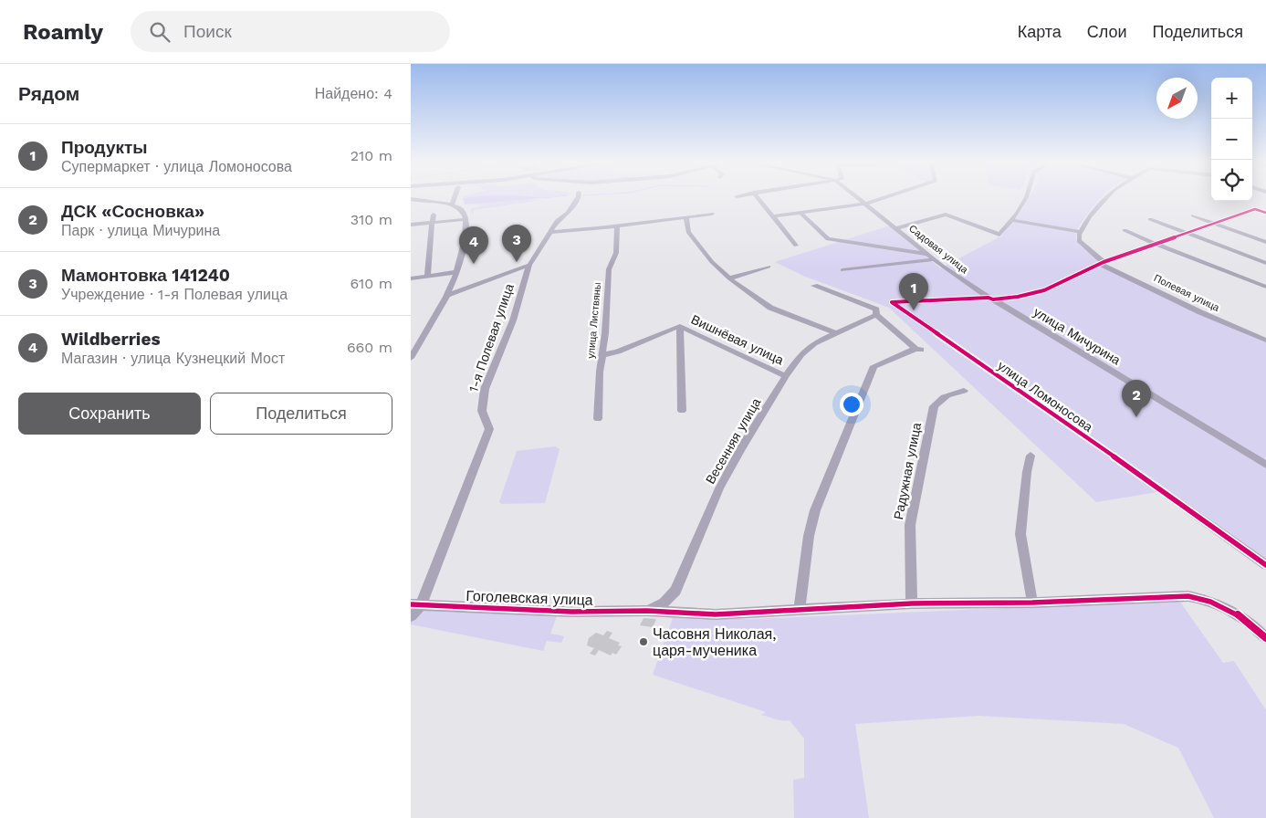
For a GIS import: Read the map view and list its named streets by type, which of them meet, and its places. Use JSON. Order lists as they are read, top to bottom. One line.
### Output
{"streets":{"street":["Садовая улица","Полевая улица","улица Листвяны","улица Мичурина","1-я Полевая улица","Вишнёвая улица","улица Ломоносова","Весенняя улица","Радужная улица","Гоголевская улица"]},"crossings":[["Садовая улица","улица Мичурина"],["Садовая улица","улица Ломоносова"],["улица Листвяны","Вишнёвая улица"],["улица Мичурина","улица Ломоносова"],["1-я Полевая улица","Гоголевская улица"],["Вишнёвая улица","Весенняя улица"],["Весенняя улица","Гоголевская улица"],["Радужная улица","Гоголевская улица"]],"places":["Часовня Николая, царя-мученика"],"north":"bottom left","page":{"header":"Roamly","search":"Поиск","nav":["Карта","Слои","Поделиться"],"heading":["Рядом","Найдено: 4"],"map_buttons":["+","−"],"list":[{"mark":"1","name":"Продукты","note":"Супермаркет · улица Ломоносова","value":"210 m"},{"mark":"2","name":"ДСК «Сосновка»","note":"Парк · улица Мичурина","value":"310 m"},{"mark":"3","name":"Мамонтовка 141240","note":"Учреждение · 1-я Полевая улица","value":"610 m"},{"mark":"4","name":"Wildberries","note":"Магазин · улица Кузнецкий Мост","value":"660 m"}],"pins":["3","4","1","2"],"buttons":["Сохранить","Поделиться"]}}
